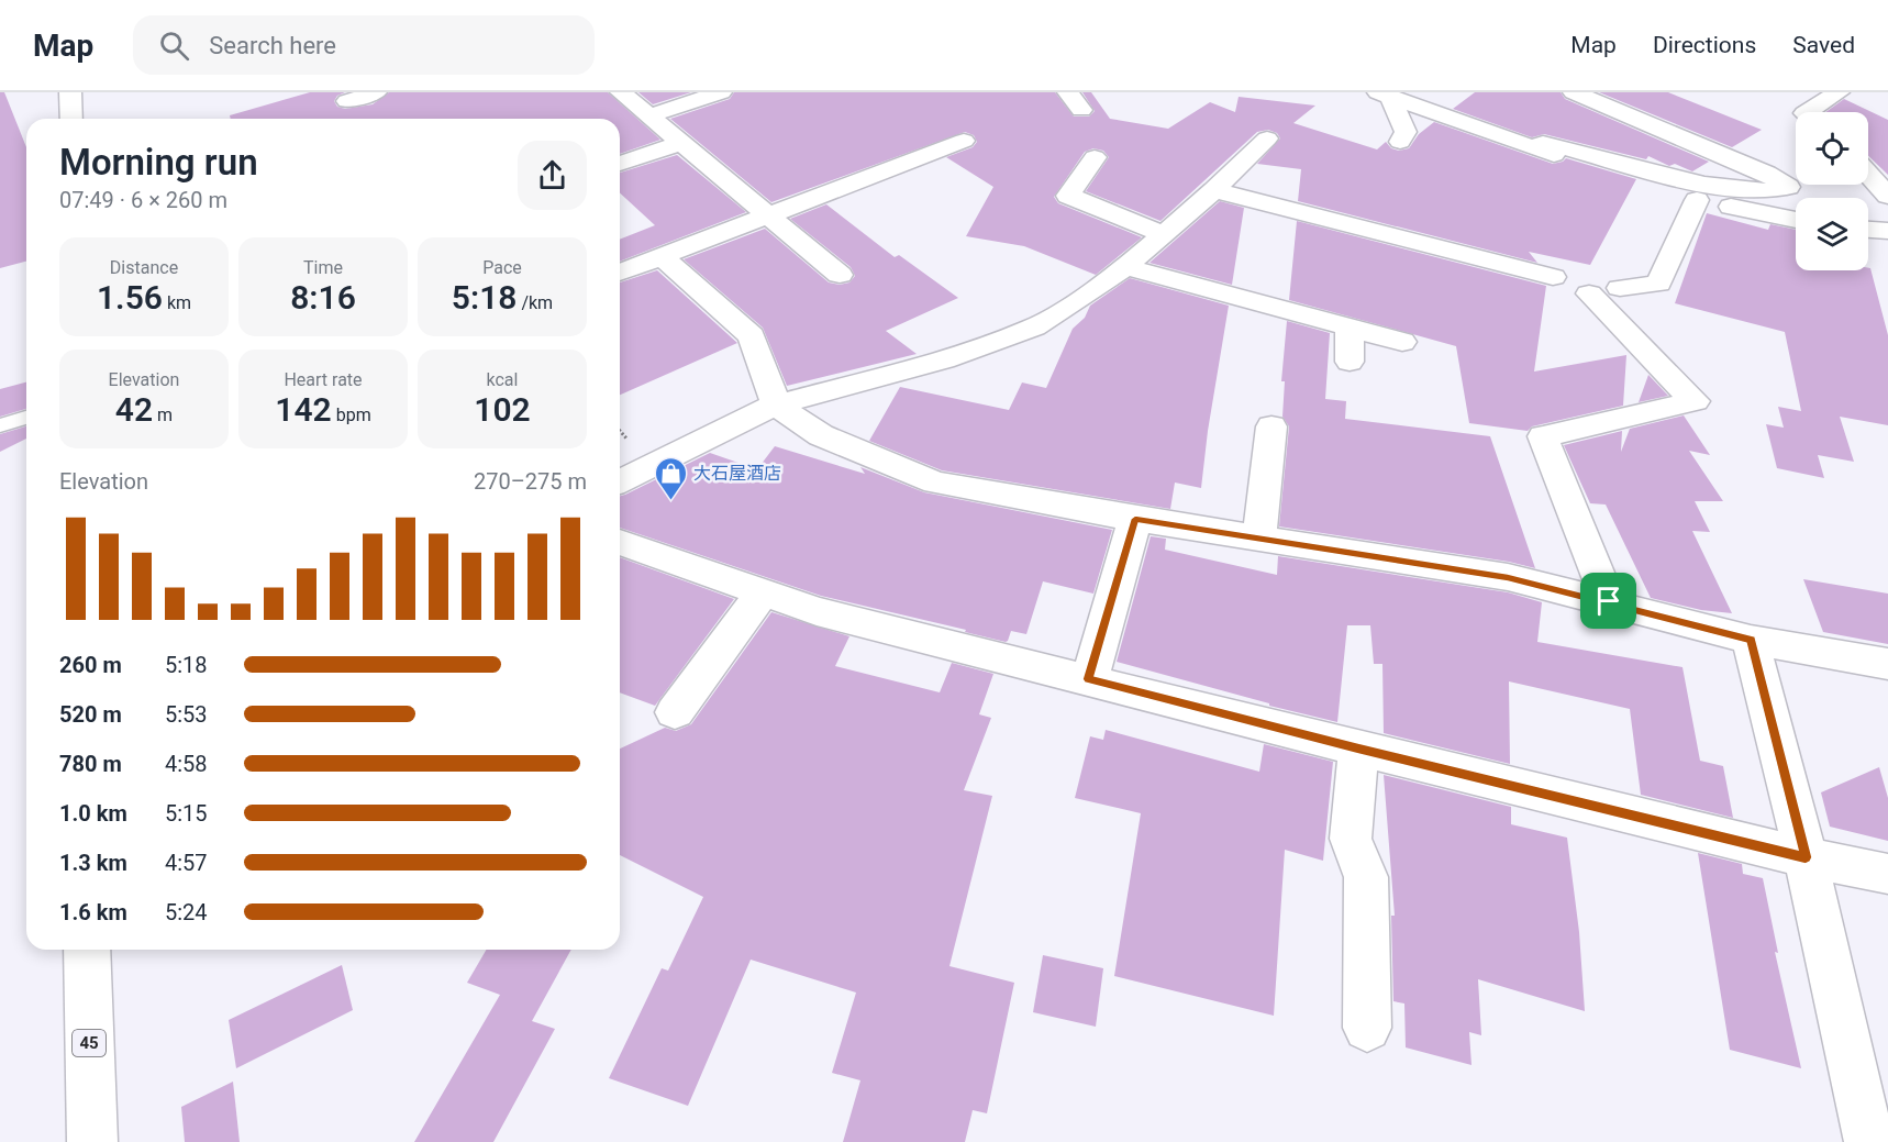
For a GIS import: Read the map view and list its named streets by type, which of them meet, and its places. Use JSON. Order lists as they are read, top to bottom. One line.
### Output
{"streets":{"main road":["45"]},"places":{"shop":["大石屋酒店"]},"page":{"header":"Map","search":"Search here","nav":["Map","Directions","Saved"],"heading":["Morning run","07:49 · 6 × 260 m"],"stats":[["Distance","1.56 km"],["Time","8:16"],["Pace","5:18 /km"],["Elevation","42 m"],["Heart rate","142 bpm"],["kcal","102"]],"chart":["Elevation","270–275 m"],"list":[{"name":"260 m","note":"5:18"},{"name":"520 m","note":"5:53"},{"name":"780 m","note":"4:58"},{"name":"1.0 km","note":"5:15"},{"name":"1.3 km","note":"4:57"},{"name":"1.6 km","note":"5:24"}]}}
